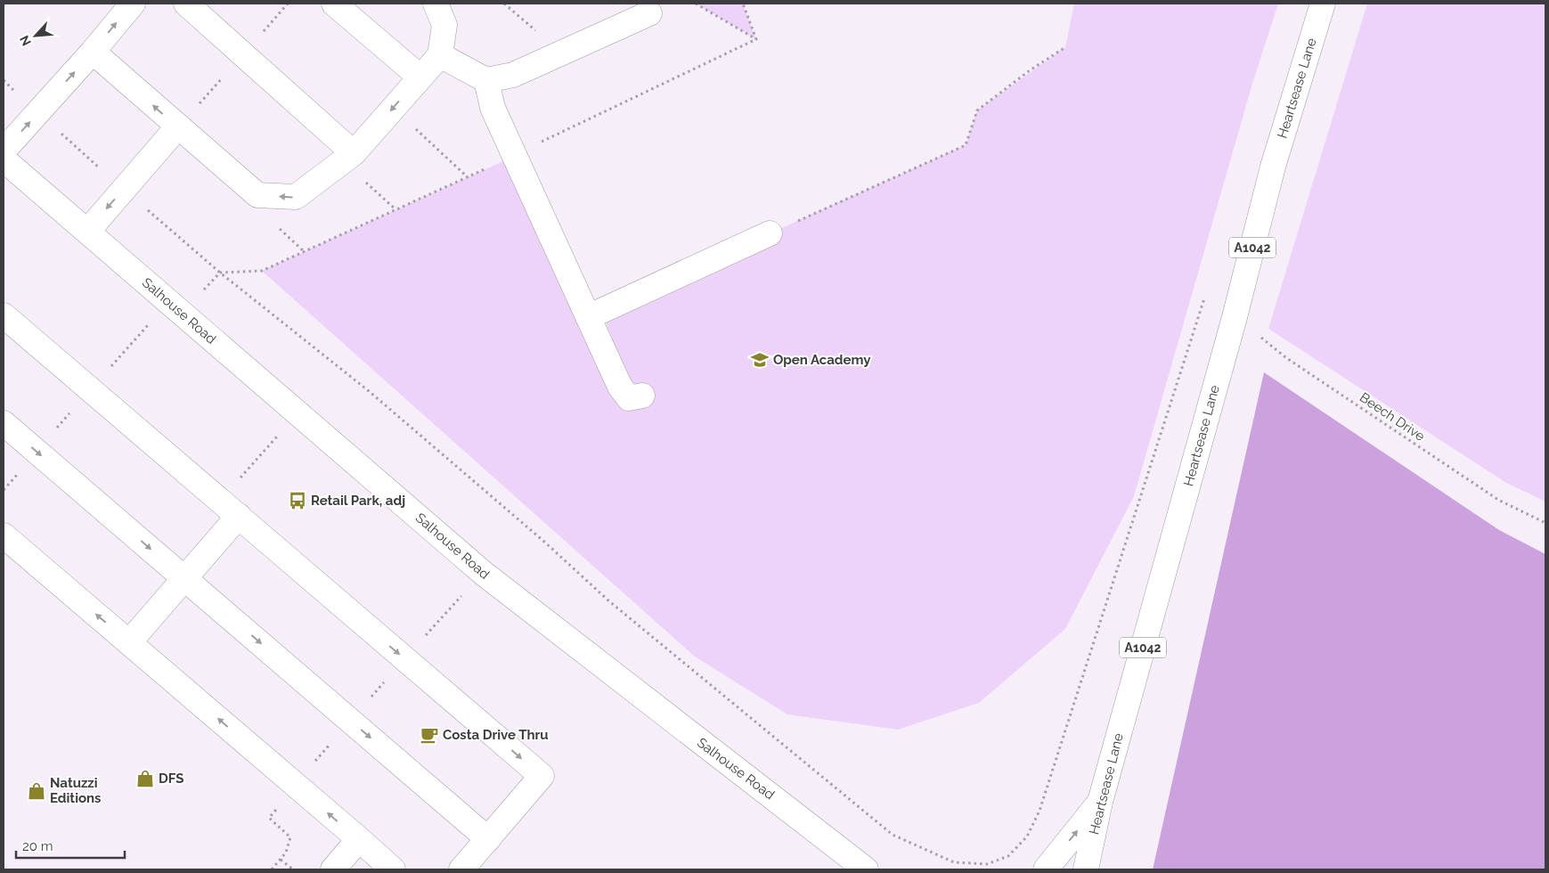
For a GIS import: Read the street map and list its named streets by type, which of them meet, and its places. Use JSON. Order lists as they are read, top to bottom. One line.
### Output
{"streets":{"main road":["Heartsease Lane","A1042","Salhouse Road"],"path":["Beech Drive"]},"crossings":[["Heartsease Lane","Beech Drive"]],"places":{"school or university":["Open Academy"],"bus stop":["Retail Park, adj"],"cafe":["Costa Drive Thru"],"shop":["DFS","Natuzzi Editions"]},"scale_bar":"20 m","north":"bottom left"}
